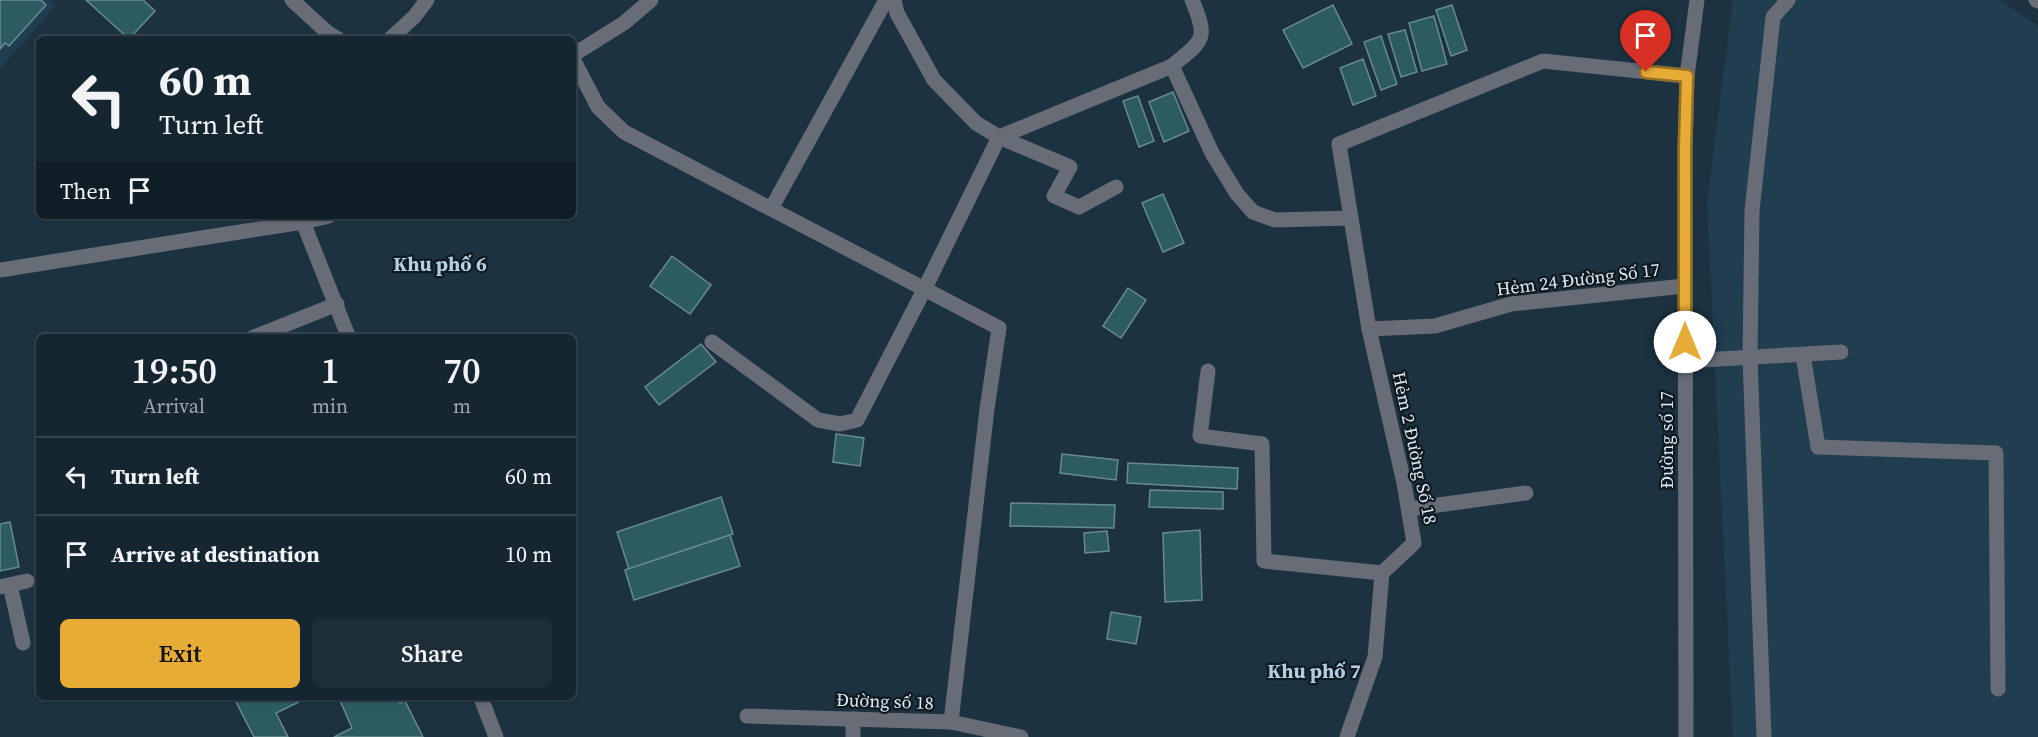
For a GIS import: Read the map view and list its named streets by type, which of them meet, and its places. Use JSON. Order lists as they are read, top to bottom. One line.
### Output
{"streets":{"street":["Hẻm 24 Đường Số 17","Đường số 17","Hẻm 2 Đường Số 18","Đường số 18"]},"crossings":[["Hẻm 24 Đường Số 17","Đường số 17"],["Hẻm 24 Đường Số 17","Hẻm 2 Đường Số 18"],["Đường số 17","Hẻm 2 Đường Số 18"]],"districts":["Khu phố 6","Khu phố 7"],"page":{"turn":["60 m","Turn left"],"then":"Then","eta":["19:50","Arrival","1","min","70","m"],"list":[{"name":"Turn left","value":"60 m"},{"name":"Arrive at destination","value":"10 m"}],"buttons":["Exit","Share"]}}
